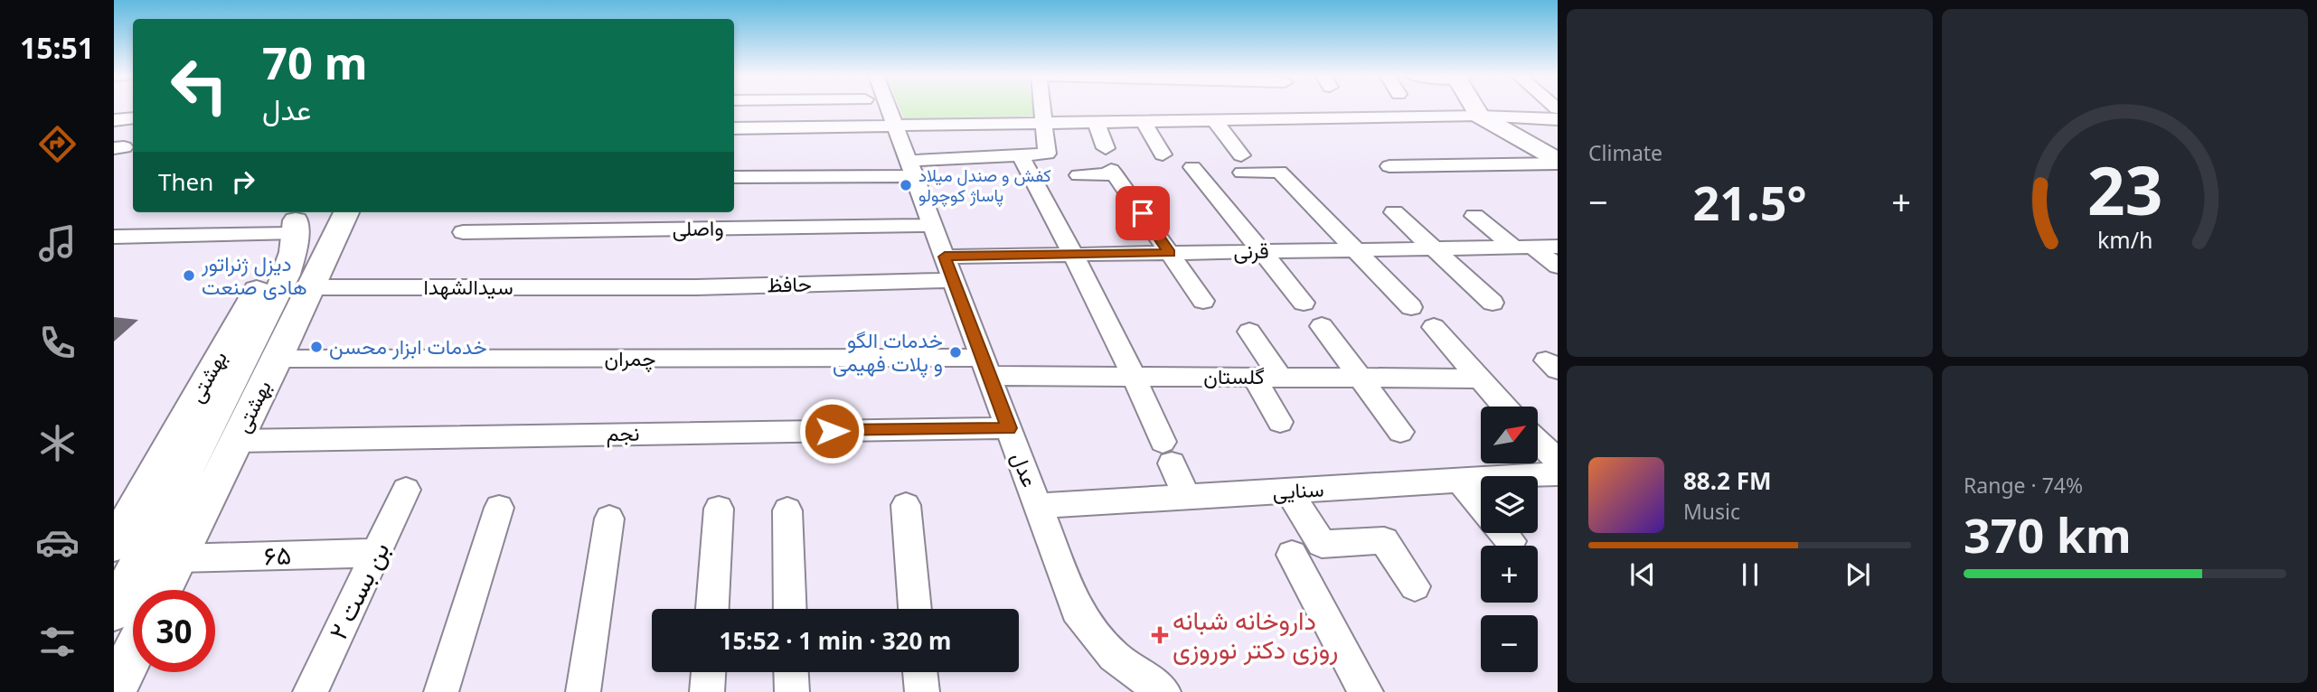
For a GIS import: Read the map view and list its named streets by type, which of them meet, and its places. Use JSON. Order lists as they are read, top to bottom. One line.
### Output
{"streets":{"main road":["بهشتی","بهشتى"],"street":["واصلی","قرنی","حافظ","سیدالشهدا","چمران","گلستان","نجم","عدل","سنایی","۶۵","بن بست ۲"]},"crossings":[["واصلی","عدل"],["قرنی","عدل"],["حافظ","سیدالشهدا"],["حافظ","عدل"],["سیدالشهدا","بهشتى"],["چمران","گلستان"],["چمران","بهشتى"],["چمران","عدل"],["گلستان","عدل"],["بهشتى","نجم"],["بهشتى","۶۵"],["نجم","عدل"],["عدل","سنایی"],["۶۵","بن بست ۲"]],"places":{"other":["کفش و صندل میلاد پاساژ کوچولو","دیزل ژنراتور هادی صنعت","خدمات ابزار محسن","خدمات الگو و پلات فهیمی"],"health":["داروخانه شبانه روزی دکتر نوروزی"]},"north":"top right","page":{"tabs":"15:51","tile":["Climate",["Range · 74%","370 km"]],"turn":["70 m","عدل"],"then":"Then","heat":["−","21.5°","+"],"map_buttons":["+","−"],"song":["88.2 FM","Music"],"limit":"30","trip":"15:52 · 1 min · 320 m","gauge":["23","km/h"]}}
